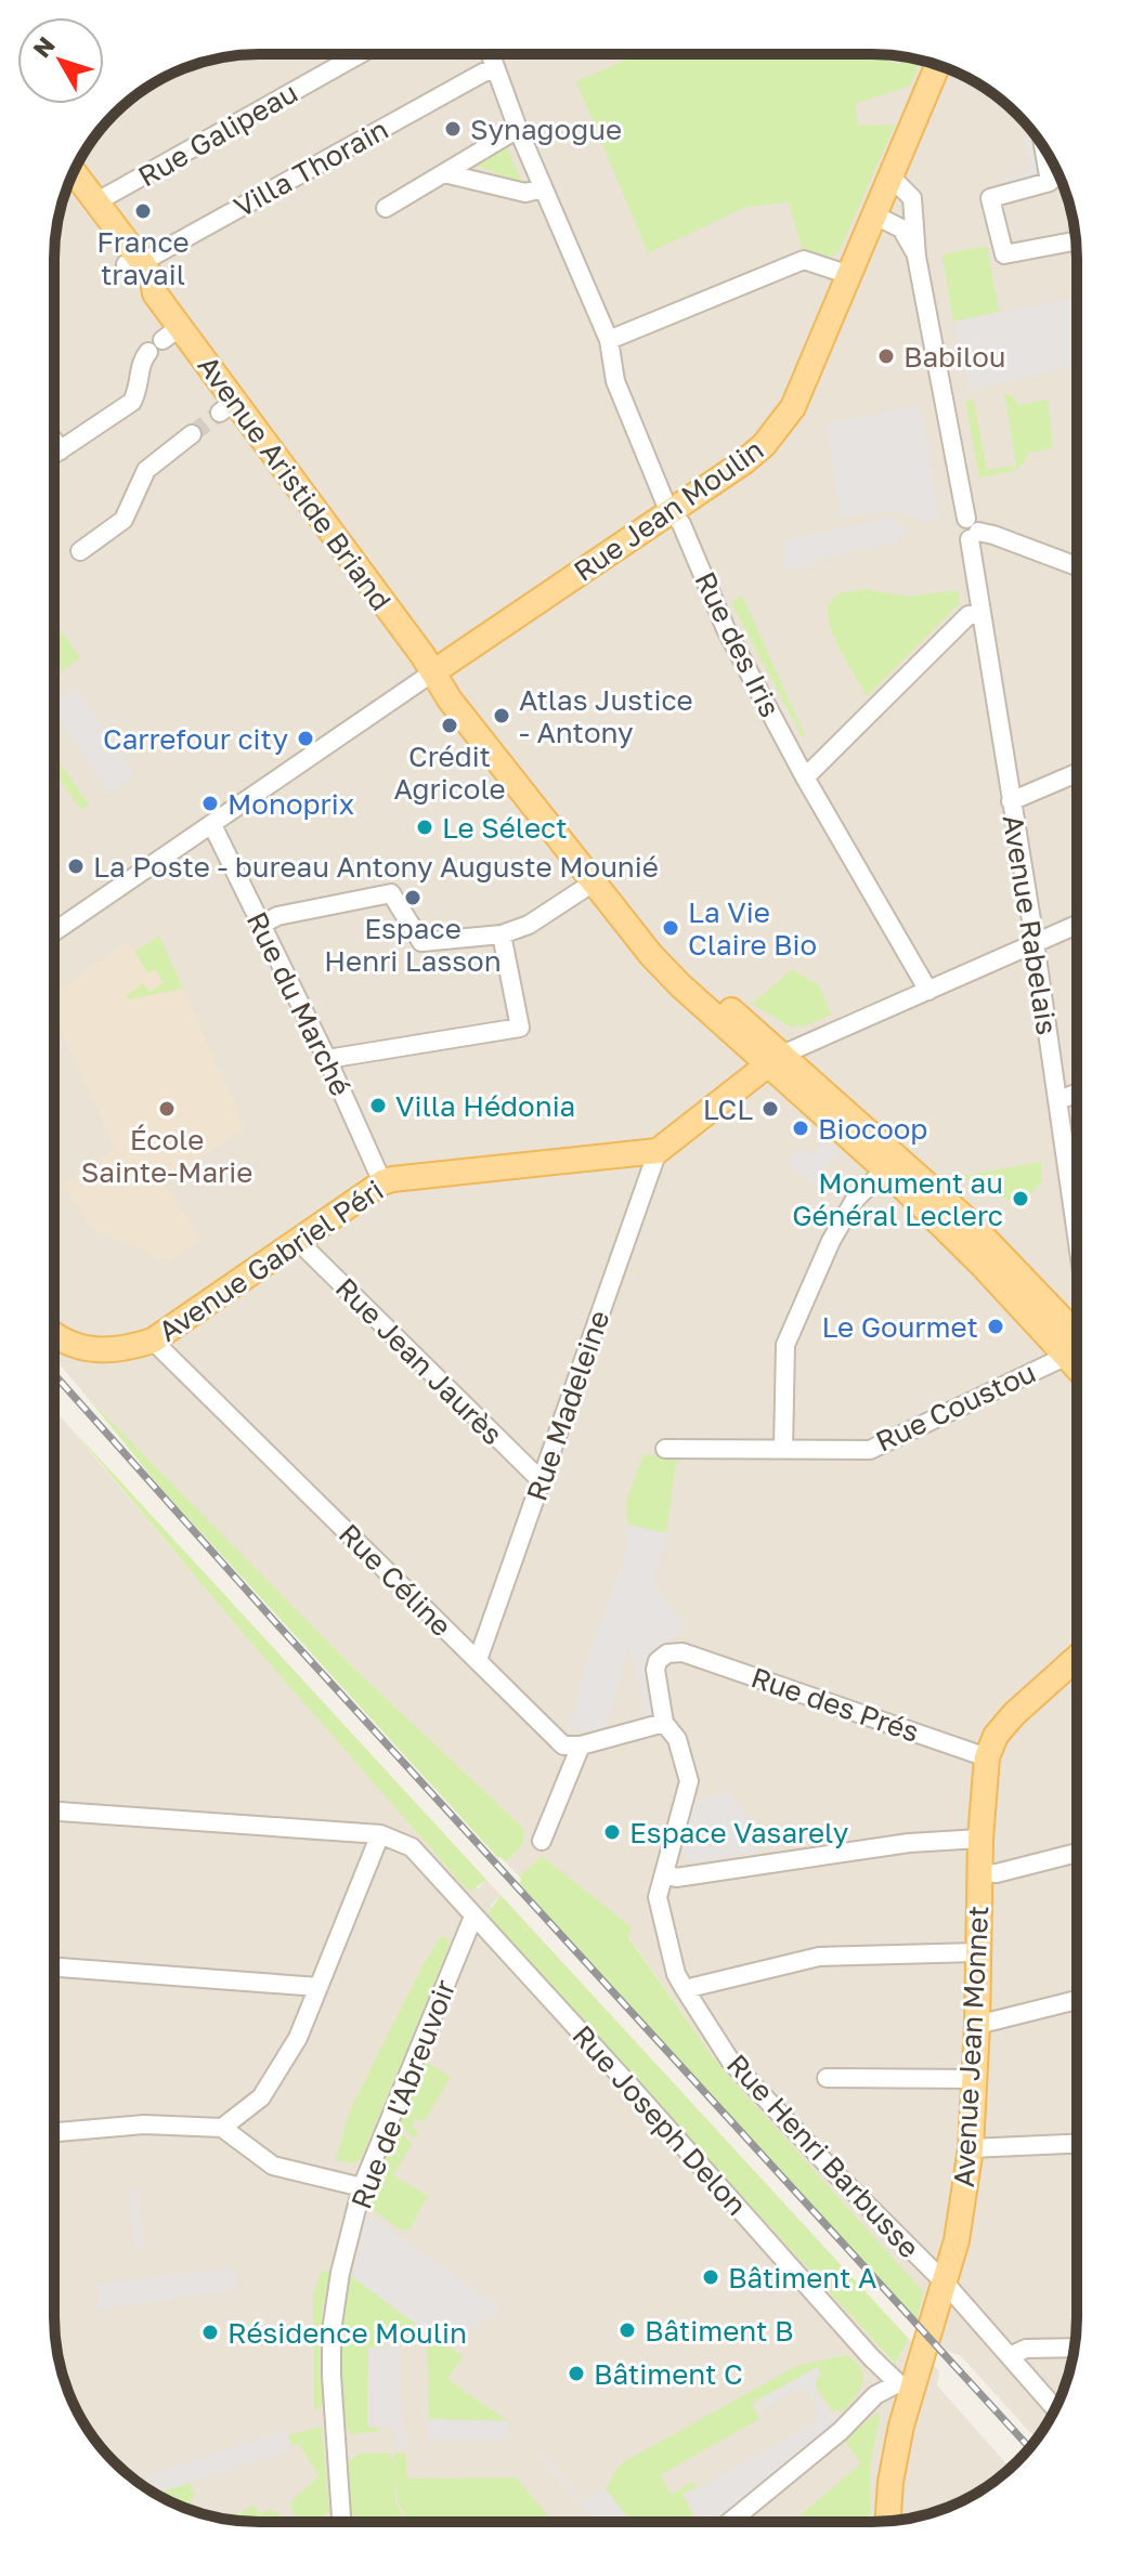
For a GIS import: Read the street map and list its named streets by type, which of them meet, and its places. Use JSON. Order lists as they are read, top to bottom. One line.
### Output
{"streets":{"main road":["Avenue Aristide Briand","Rue Jean Moulin","Avenue Gabriel Péri","Avenue Jean Monnet"],"street":["Rue Galipeau","Villa Thorain","Rue des Iris","Avenue Rabelais","Rue du Marché","Rue Jean Jaurès","Rue Madeleine","Rue Coustou","Rue Céline","Rue des Prés","Rue de l'Abreuvoir","Rue Joseph Delon","Rue Henri Barbusse"]},"crossings":[["Rue Galipeau","Avenue Aristide Briand"],["Villa Thorain","Avenue Aristide Briand"],["Villa Thorain","Rue des Iris"],["Avenue Aristide Briand","Rue Jean Moulin"],["Avenue Aristide Briand","Rue Coustou"],["Rue Jean Moulin","Rue des Iris"],["Rue Jean Moulin","Avenue Rabelais"],["Rue du Marché","Avenue Gabriel Péri"],["Avenue Gabriel Péri","Rue Jean Jaurès"],["Avenue Gabriel Péri","Rue Madeleine"],["Avenue Gabriel Péri","Rue Céline"],["Rue Jean Jaurès","Rue Madeleine"],["Rue Madeleine","Rue Céline"],["Rue des Prés","Avenue Jean Monnet"],["Rue des Prés","Rue Henri Barbusse"],["Avenue Jean Monnet","Rue Joseph Delon"],["Avenue Jean Monnet","Rue Henri Barbusse"],["Rue de l'Abreuvoir","Rue Joseph Delon"]],"places":["Synagogue","France travail","Babilou","Atlas Justice - Antony","Crédit Agricole","Carrefour city","Monoprix","Le Sélect","La Poste - bureau Antony Auguste Mounié","Espace Henri Lasson","La Vie Claire Bio","Villa Hédonia","École Sainte-Marie","LCL","Biocoop","Monument au Général Leclerc","Le Gourmet","Espace Vasarely","Bâtiment A","Bâtiment B","Résidence Moulin","Bâtiment C"],"north":"top left"}
